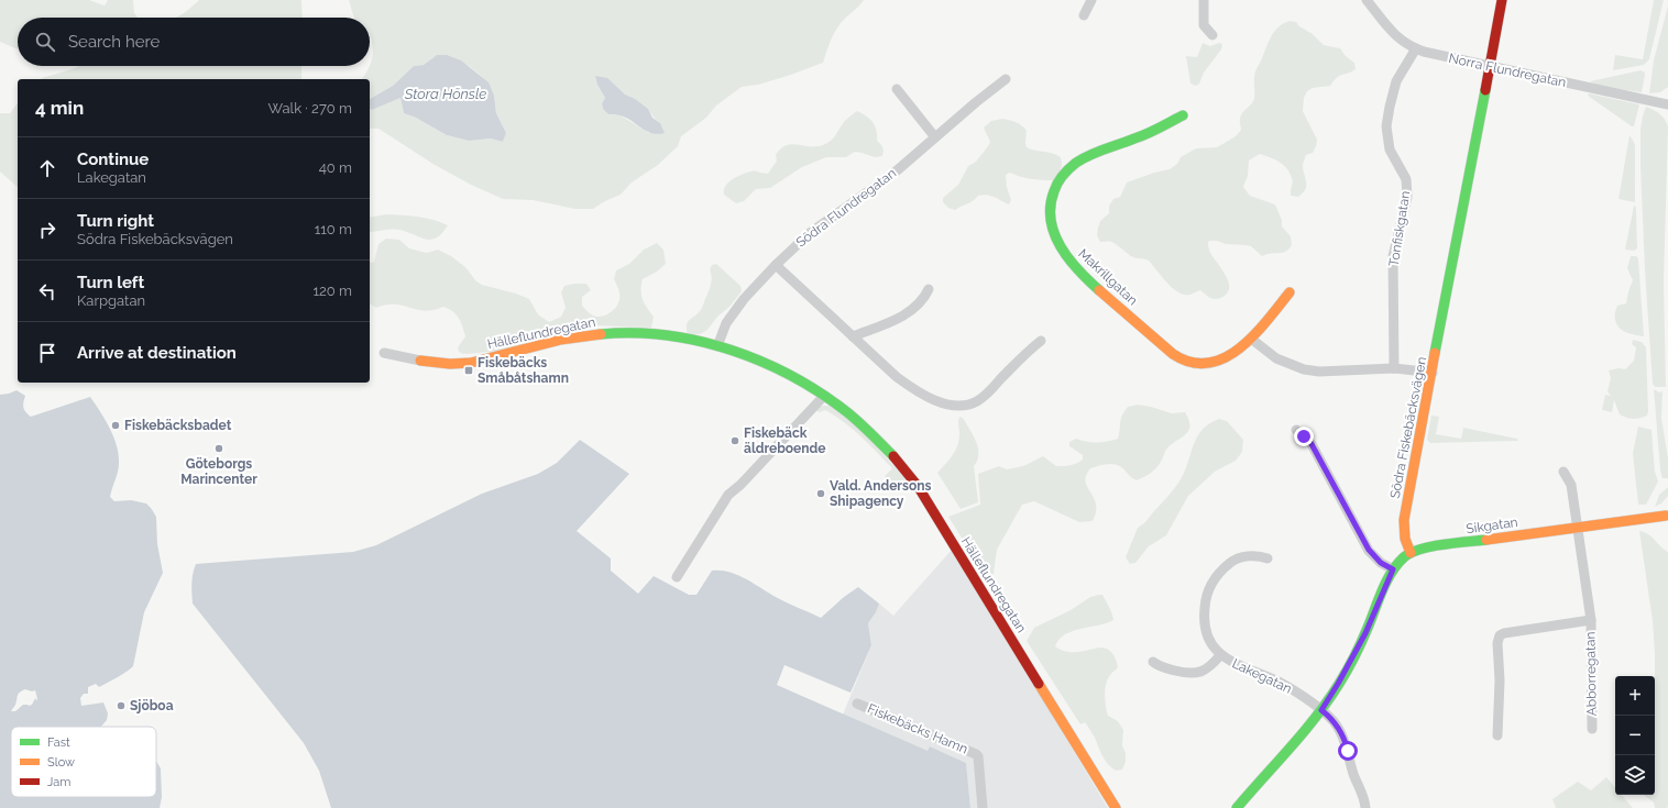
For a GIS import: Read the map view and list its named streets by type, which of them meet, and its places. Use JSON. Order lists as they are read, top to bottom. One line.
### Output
{"streets":{"street":["Norra Flundregatan","Södra Flundregatan","Tonfiskgatan","Makrillgatan","Hälleflundregatan","Södra Fiskebäcksvägen","Sikgatan","Abborregatan","Lakegatan","Fiskebäcks Hamn"]},"crossings":[["Norra Flundregatan","Tonfiskgatan"],["Norra Flundregatan","Södra Fiskebäcksvägen"],["Södra Flundregatan","Hälleflundregatan"],["Södra Fiskebäcksvägen","Sikgatan"],["Sikgatan","Abborregatan"]],"water":["Stora Hönsle"],"places":{"transit":["Fiskebäcks Småbåtshamn"],"other":["Fiskebäcksbadet","Fiskebäck äldreboende","Göteborgs Marincenter","Vald. Andersons Shipagency","Sjöboa"]},"legend":["Fast","Slow","Jam"],"page":{"search":"Search here","heading":["4 min","Walk · 270 m"],"list":[["Continue","Lakegatan","40 m"],["Turn right","Södra Fiskebäcksvägen","110 m"],["Turn left","Karpgatan","120 m"],"Arrive at destination"],"map_buttons":["+","−"]}}
